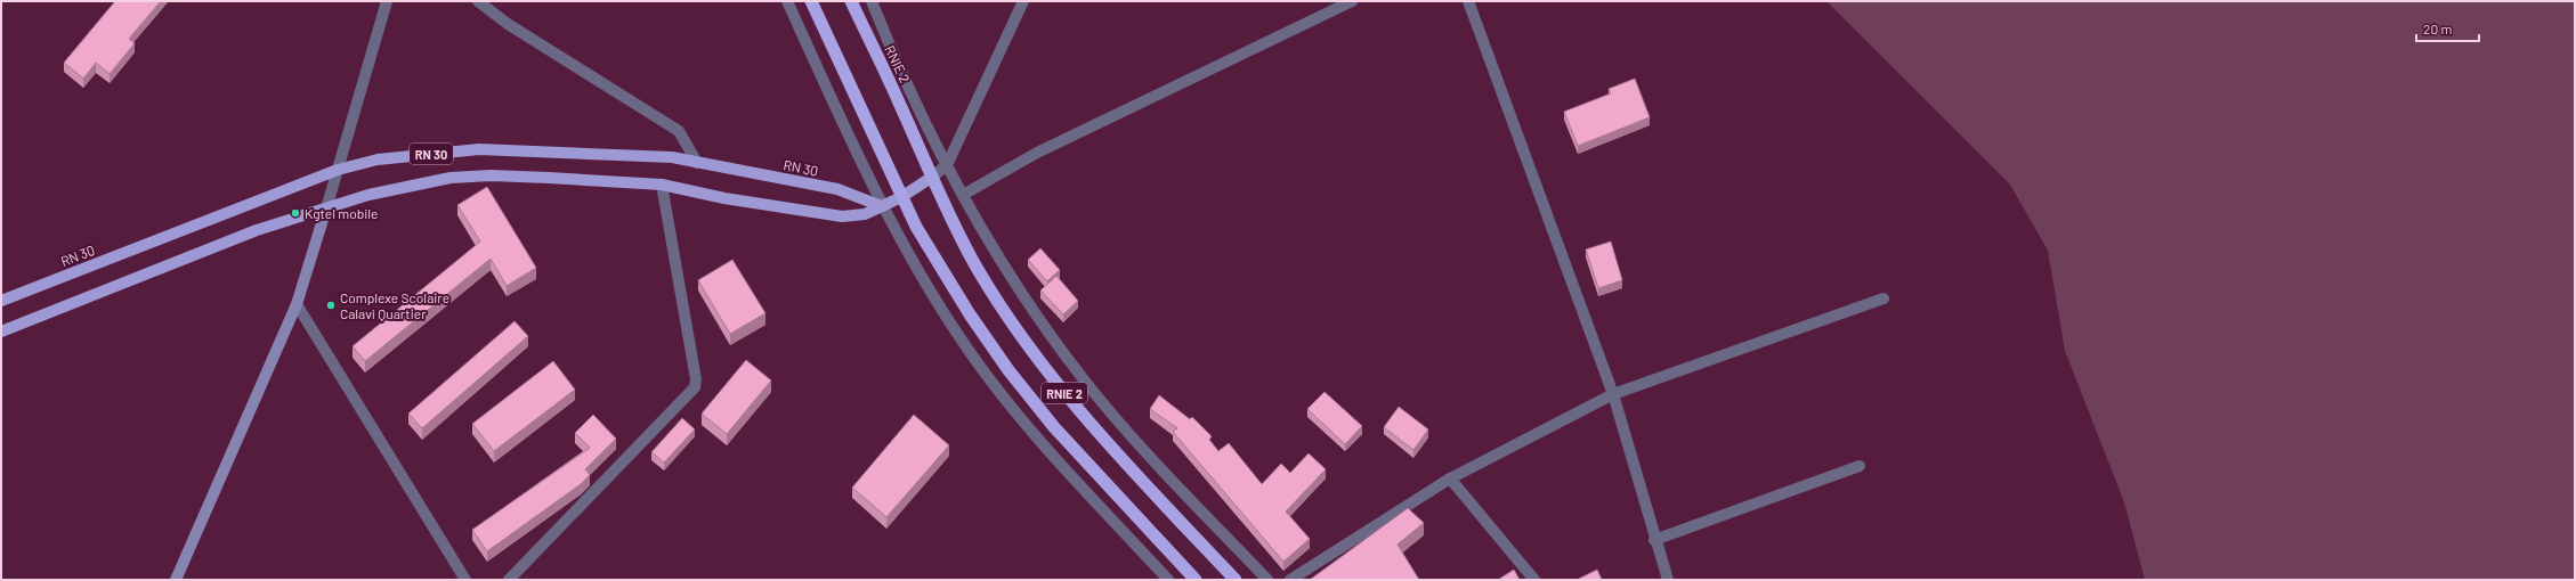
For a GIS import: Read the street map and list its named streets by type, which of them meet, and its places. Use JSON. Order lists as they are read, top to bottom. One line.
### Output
{"streets":{"highway":["RNIE 2"],"main road":["RN 30"]},"places":["Kgtel mobile","Complexe Scolaire Calavi Quartier"],"scale_bar":"20 m"}
